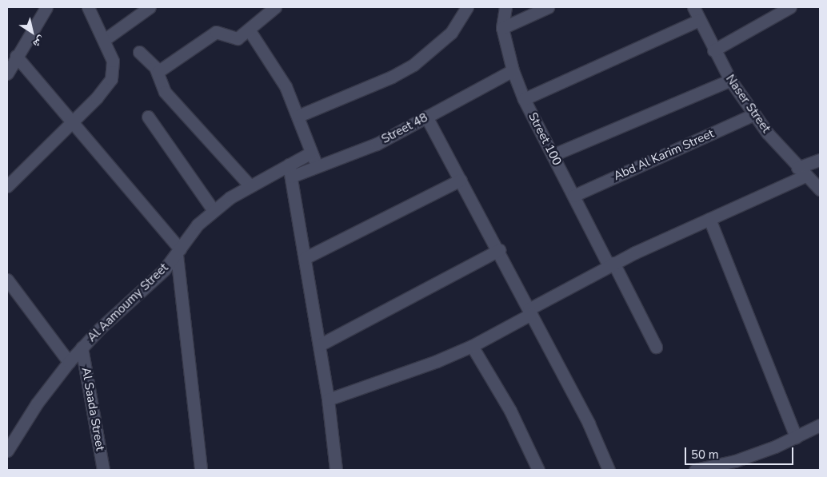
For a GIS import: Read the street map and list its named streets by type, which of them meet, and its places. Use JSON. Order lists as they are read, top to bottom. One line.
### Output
{"streets":{"street":["Naser Street","Street 48","Street 100","Abd Al Karim Street","Al Aamoumy Street","Al Saada Street"]},"crossings":[["Naser Street","Abd Al Karim Street"],["Street 48","Street 100"],["Street 100","Abd Al Karim Street"],["Al Aamoumy Street","Al Saada Street"]],"scale_bar":"50 m","north":"bottom right"}
